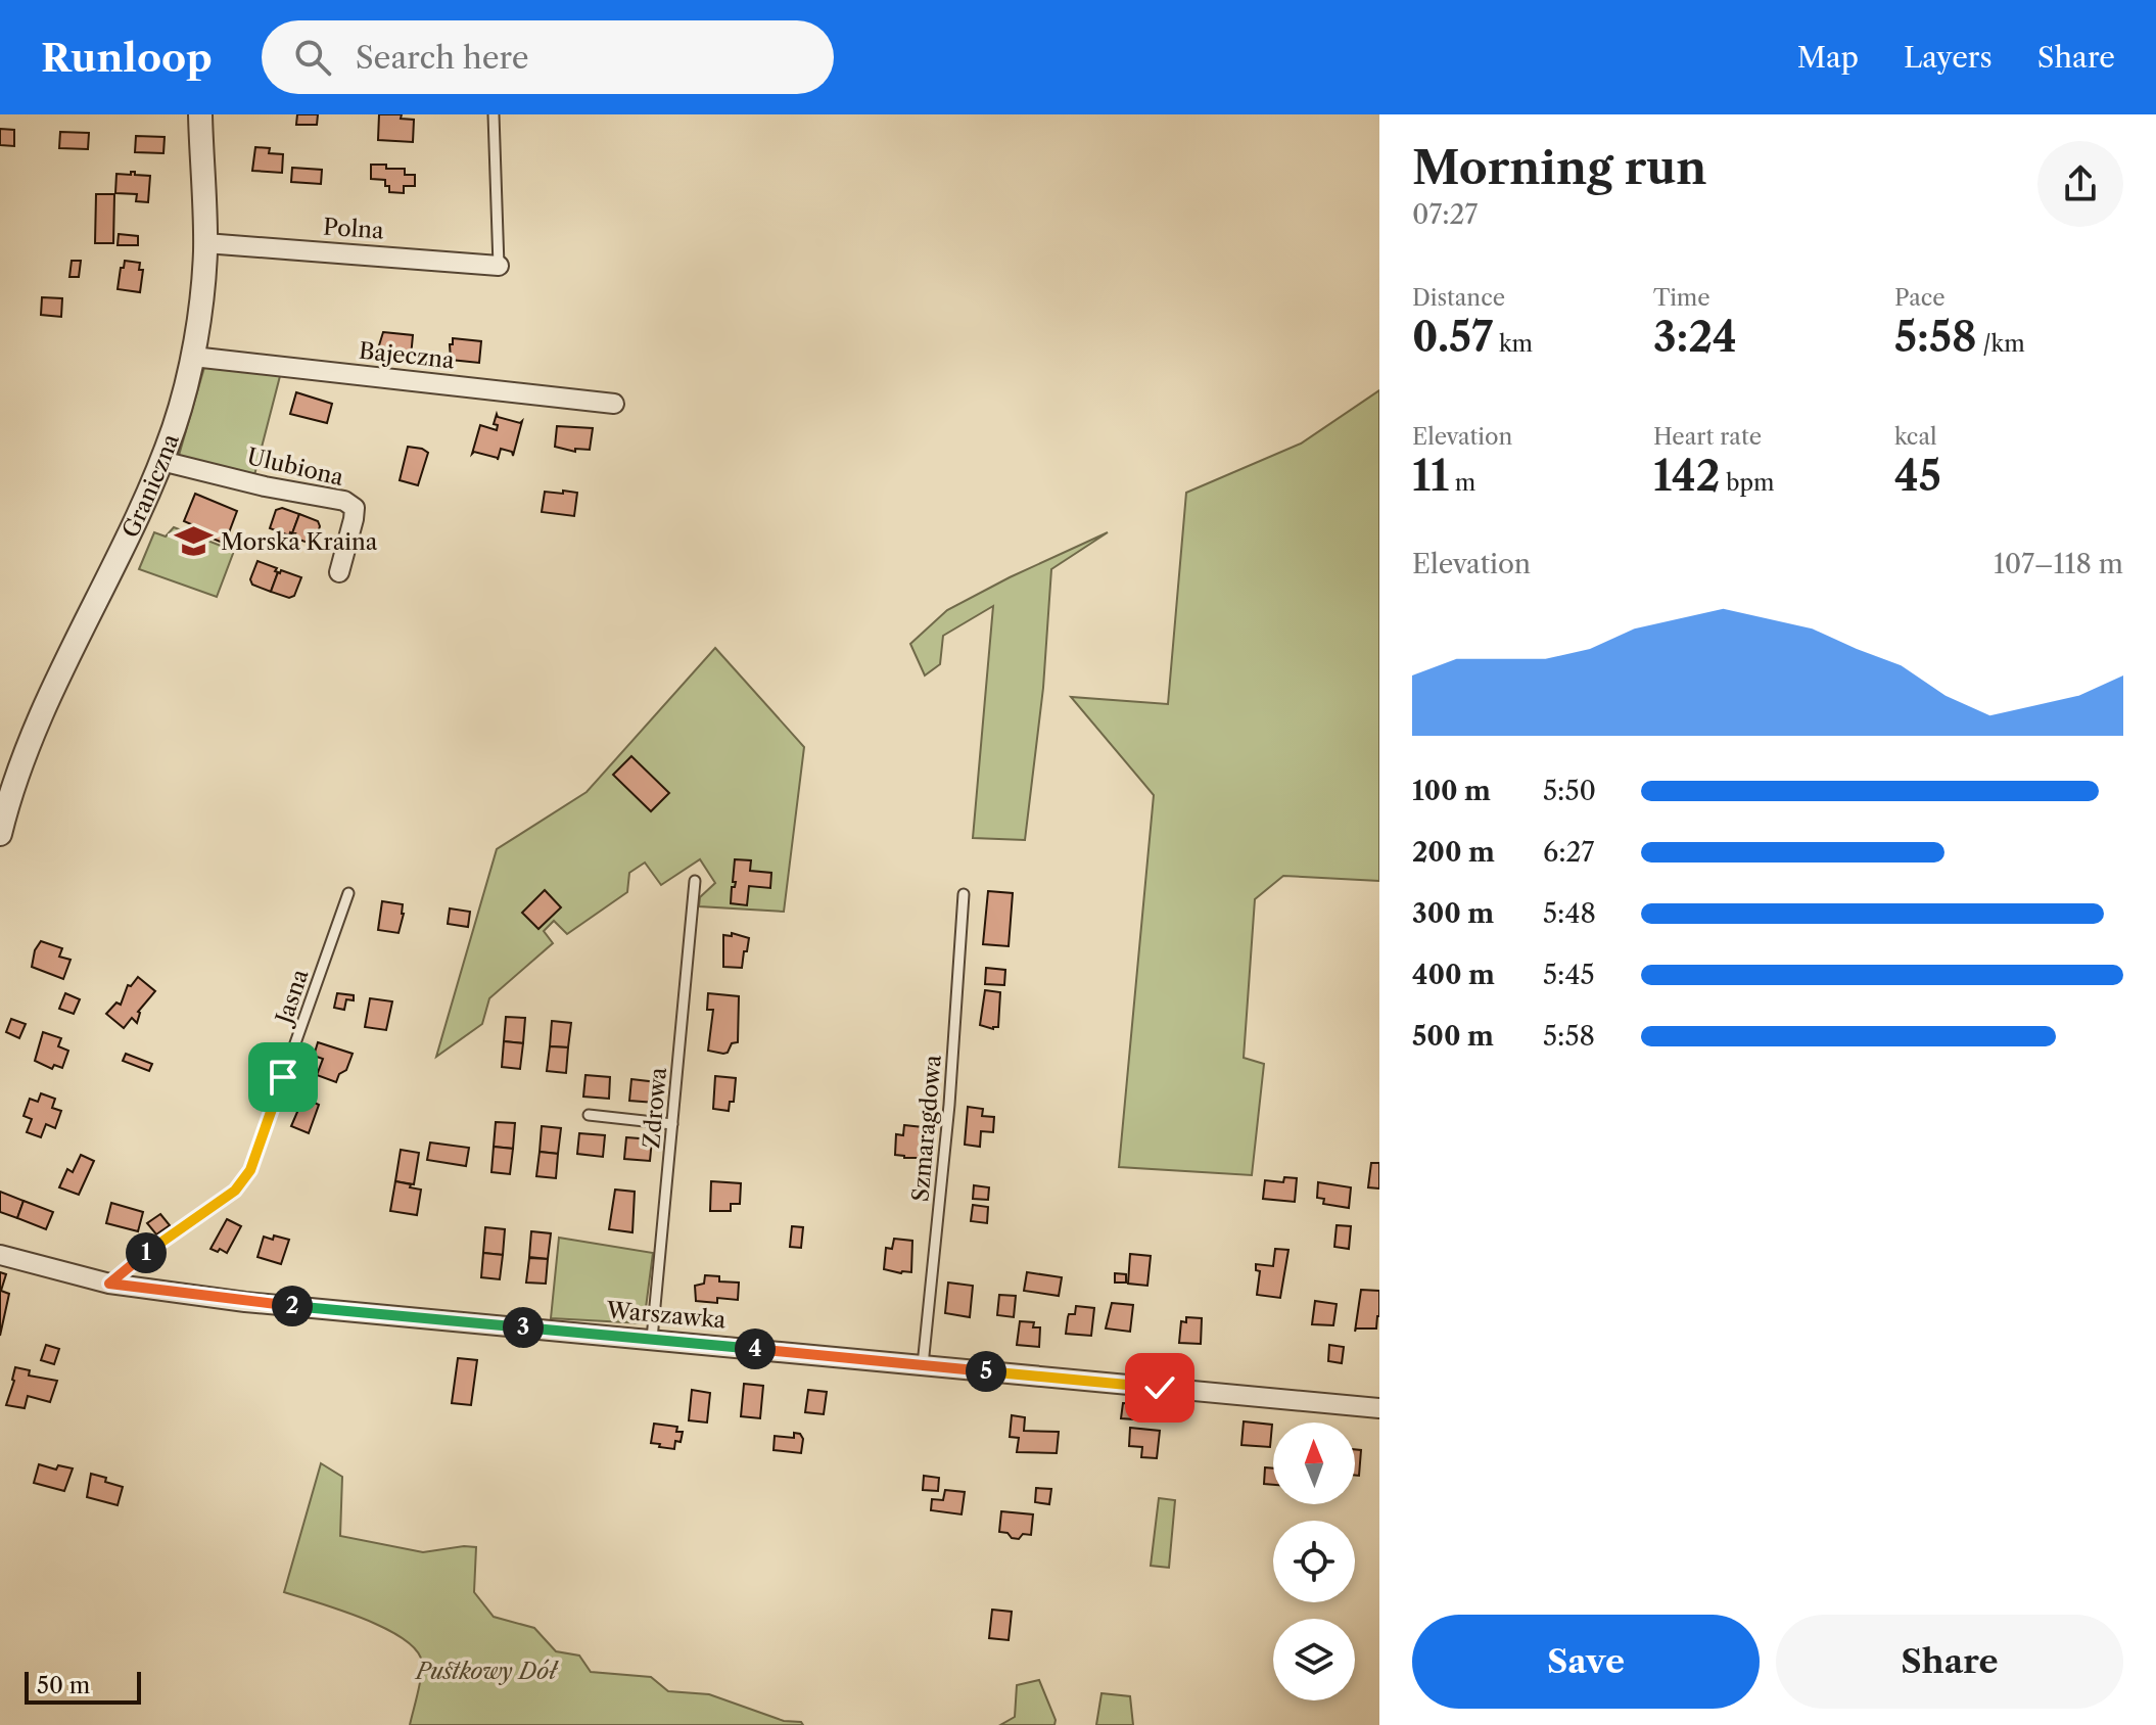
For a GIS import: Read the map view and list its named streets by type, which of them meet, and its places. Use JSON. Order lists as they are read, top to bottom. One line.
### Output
{"streets":{"street":["Polna","Bajeczna","Ulubiona","Graniczna","Warszawka"],"lane":["Jasna","Zdrowa","Szmaragdowa"]},"crossings":[["Polna","Graniczna"],["Bajeczna","Graniczna"],["Ulubiona","Graniczna"],["Jasna","Warszawka"],["Zdrowa","Warszawka"],["Szmaragdowa","Warszawka"]],"parks":["Pustkowy Dół"],"places":{"school or university":["Morska Kraina"]},"scale_bar":"50 m","north":"top","page":{"header":"Runloop","search":"Search here","nav":["Map","Layers","Share"],"heading":["Morning run","07:27"],"stats":[["Distance","0.57 km"],["Time","3:24"],["Pace","5:58 /km"],["Elevation","11 m"],["Heart rate","142 bpm"],["kcal","45"]],"chart":["Elevation","107–118 m"],"list":[{"name":"100 m","note":"5:50"},{"name":"200 m","note":"6:27"},{"name":"300 m","note":"5:48"},{"name":"400 m","note":"5:45"},{"name":"500 m","note":"5:58"}],"pins":["1","2","3","4","5"],"buttons":["Save","Share"],"scale":"50 m"}}
